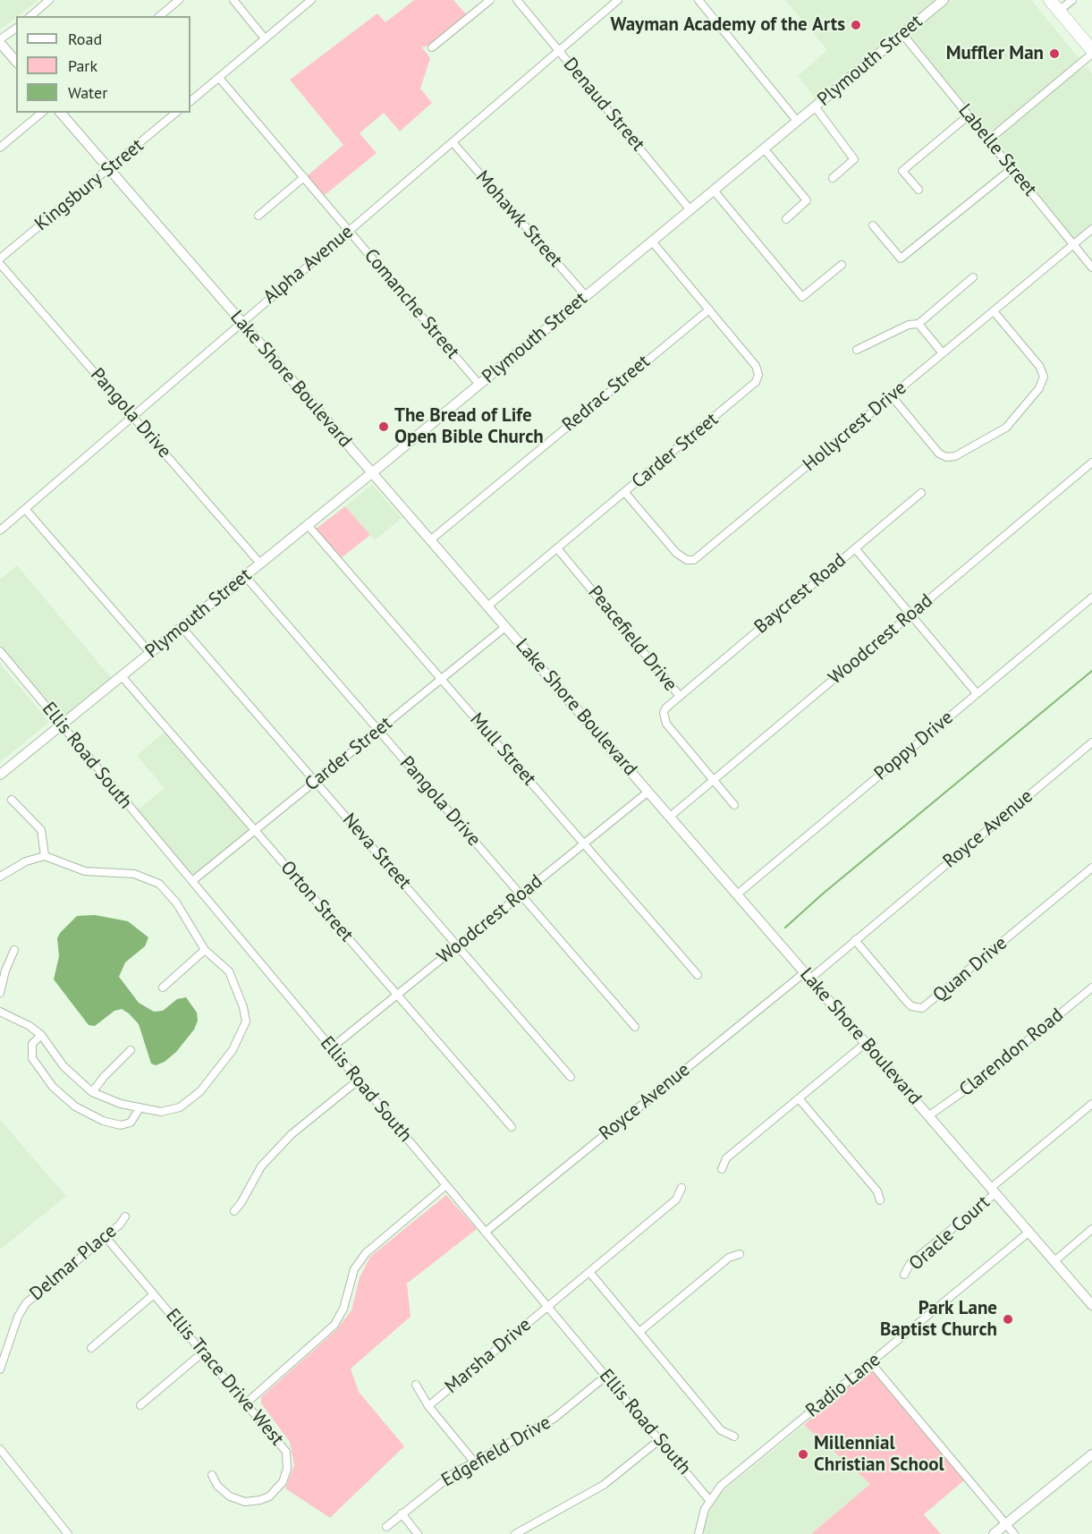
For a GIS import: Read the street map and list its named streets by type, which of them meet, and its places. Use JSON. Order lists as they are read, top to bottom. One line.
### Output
{"streets":{"street":["Plymouth Street","Denaud Street","Labelle Street","Kingsbury Street","Mohawk Street","Alpha Avenue","Comanche Street","Lake Shore Boulevard","Redrac Street","Pangola Drive","Hollycrest Drive","Carder Street","Baycrest Road","Peacefield Drive","Woodcrest Road","Poppy Drive","Mull Street","Ellis Road South","Royce Avenue","Neva Street","Orton Street","Quan Drive","Clarendon Road","Oracle Court","Delmar Place","Marsha Drive","Ellis Trace Drive West","Radio Lane","Edgefield Drive"]},"crossings":[["Plymouth Street","Denaud Street"],["Plymouth Street","Labelle Street"],["Plymouth Street","Mohawk Street"],["Plymouth Street","Comanche Street"],["Plymouth Street","Lake Shore Boulevard"],["Plymouth Street","Pangola Drive"],["Plymouth Street","Mull Street"],["Plymouth Street","Ellis Road South"],["Plymouth Street","Neva Street"],["Plymouth Street","Orton Street"],["Denaud Street","Alpha Avenue"],["Labelle Street","Hollycrest Drive"],["Kingsbury Street","Lake Shore Boulevard"],["Mohawk Street","Alpha Avenue"],["Alpha Avenue","Comanche Street"],["Alpha Avenue","Lake Shore Boulevard"],["Alpha Avenue","Pangola Drive"],["Lake Shore Boulevard","Redrac Street"],["Lake Shore Boulevard","Carder Street"],["Lake Shore Boulevard","Woodcrest Road"],["Lake Shore Boulevard","Poppy Drive"],["Lake Shore Boulevard","Royce Avenue"],["Lake Shore Boulevard","Clarendon Road"],["Lake Shore Boulevard","Oracle Court"],["Lake Shore Boulevard","Radio Lane"],["Redrac Street","Carder Street"],["Pangola Drive","Carder Street"],["Pangola Drive","Woodcrest Road"],["Hollycrest Drive","Carder Street"],["Carder Street","Peacefield Drive"],["Carder Street","Mull Street"],["Carder Street","Ellis Road South"],["Carder Street","Neva Street"],["Carder Street","Orton Street"],["Baycrest Road","Peacefield Drive"],["Peacefield Drive","Woodcrest Road"],["Woodcrest Road","Mull Street"],["Woodcrest Road","Ellis Road South"],["Woodcrest Road","Neva Street"],["Woodcrest Road","Orton Street"],["Ellis Road South","Royce Avenue"],["Ellis Road South","Marsha Drive"],["Ellis Road South","Radio Lane"],["Ellis Road South","Edgefield Drive"],["Royce Avenue","Quan Drive"],["Delmar Place","Ellis Trace Drive West"]],"places":["Wayman Academy of the Arts","Muffler Man","The Bread of Life Open Bible Church","Park Lane Baptist Church","Millennial Christian School"],"legend":["Road","Park","Water"]}
